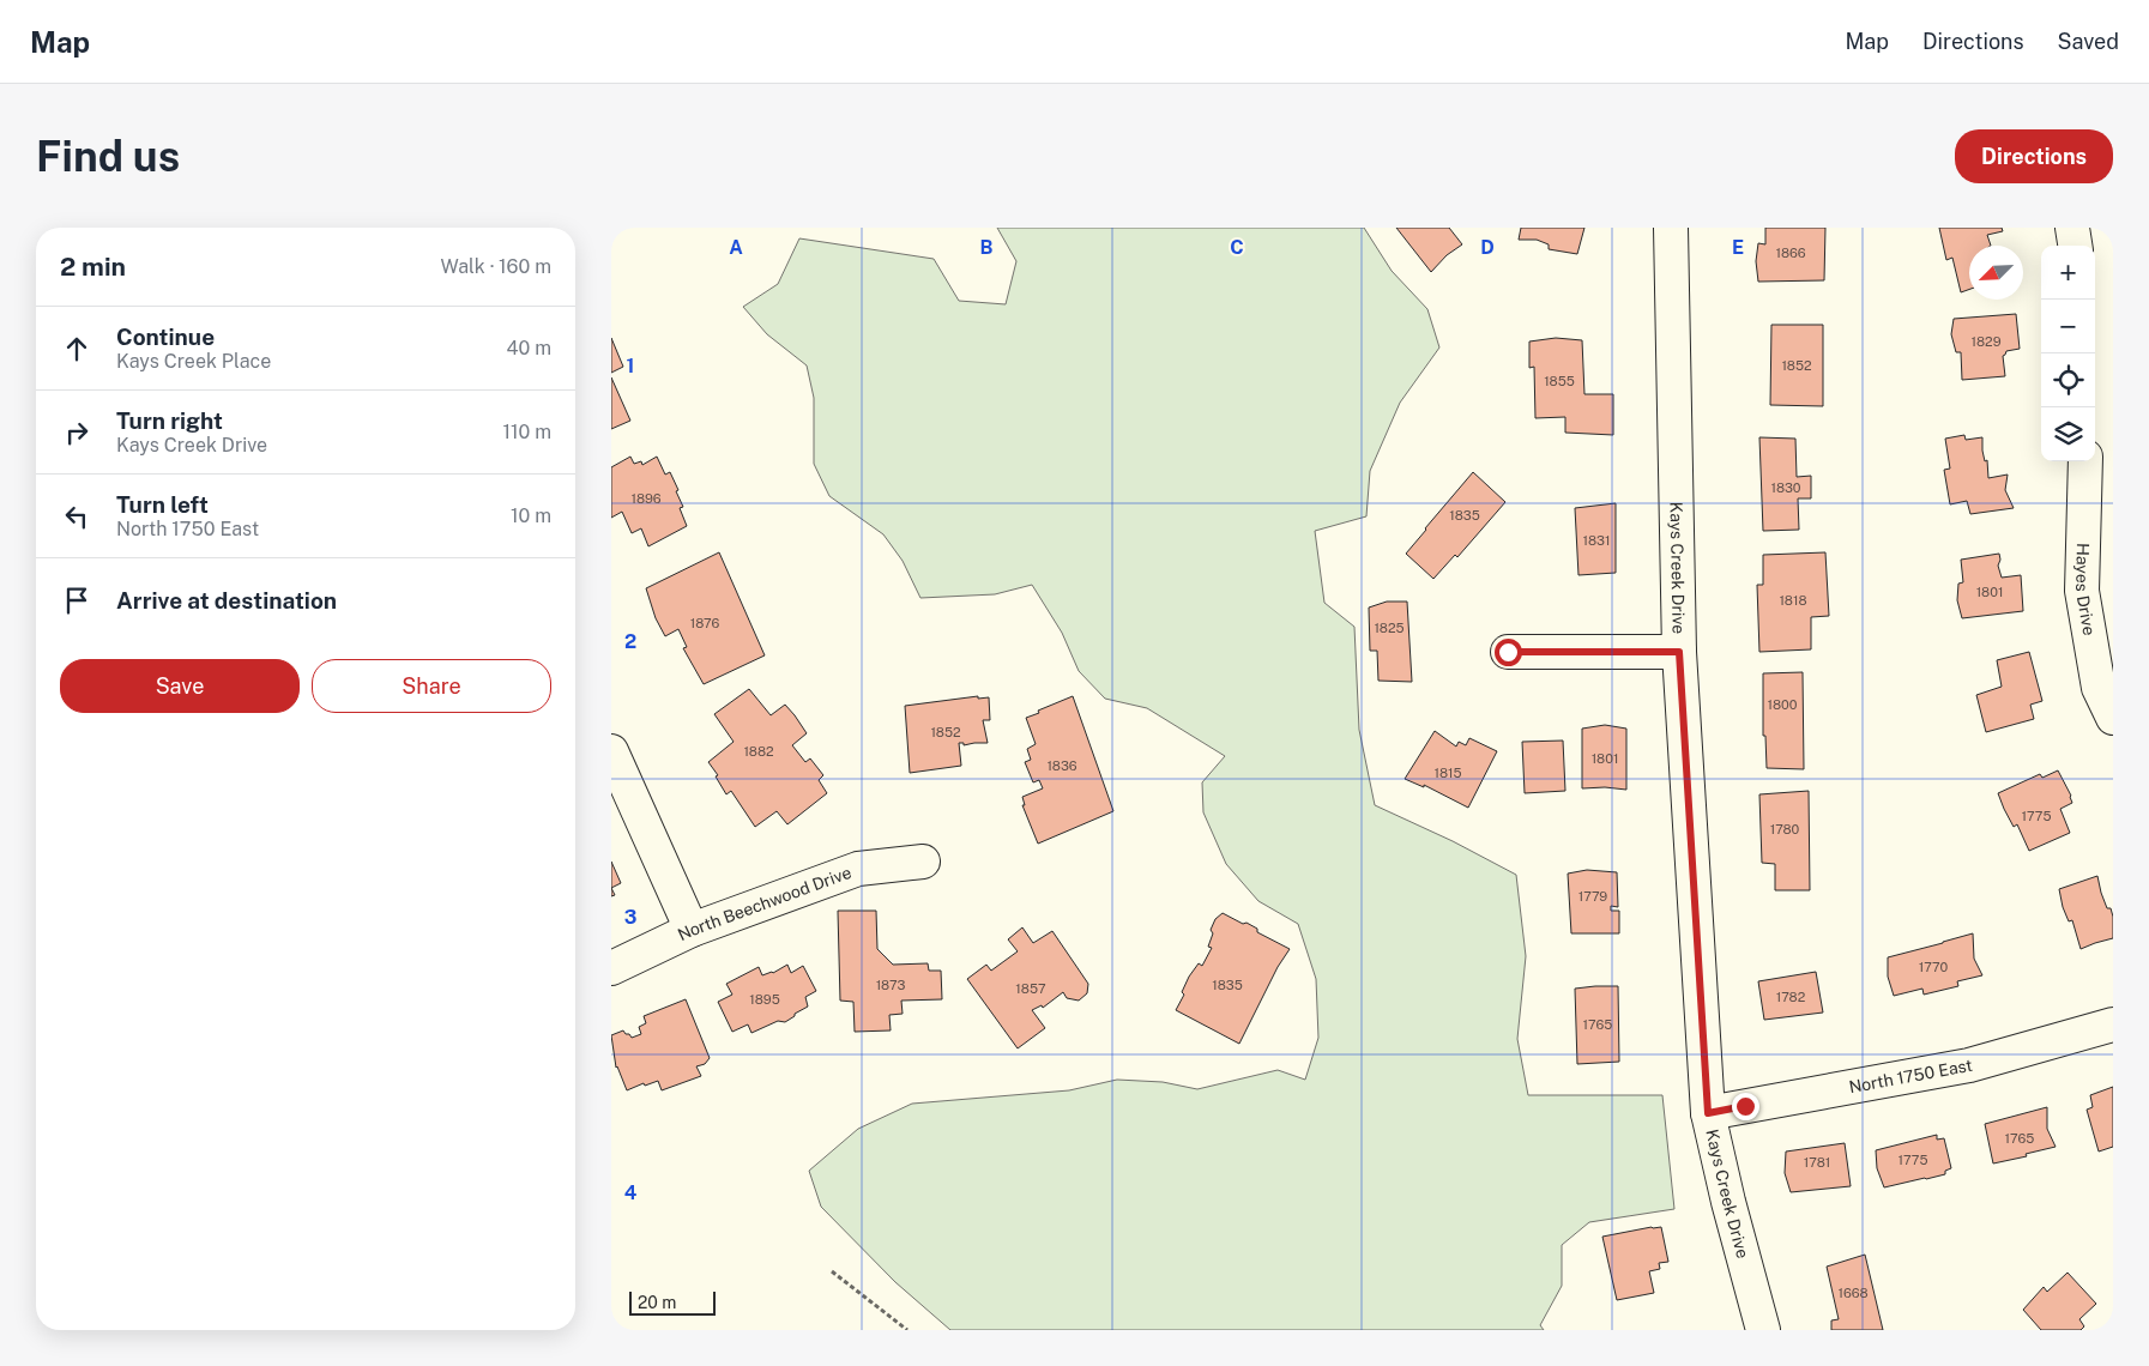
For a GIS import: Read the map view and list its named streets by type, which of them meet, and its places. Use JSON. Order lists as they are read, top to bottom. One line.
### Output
{"streets":{"street":["Kays Creek Drive","Hayes Drive","North Beechwood Drive","North 1750 East"]},"crossings":[["Kays Creek Drive","North 1750 East"]],"house_numbers":["1866","1829","1852","1855","1830","1896","1835","1831","1801","1818","1876","1825","1800","1852","1882","1801","1836","1815","1775","1780","1779","1770","1873","1835","1857","1782","1895","1765","1765","1775","1781","1668"],"scale_bar":"20 m","north":"bottom left","page":{"header":"Map","nav":["Map","Directions","Saved"],"buttons":["Directions",["Save","Share"]],"title":"Find us","heading":["2 min","Walk · 160 m"],"map_buttons":["+","−"],"list":[["Continue","Kays Creek Place","40 m"],["Turn right","Kays Creek Drive","110 m"],["Turn left","North 1750 East","10 m"],"Arrive at destination"],"scale":"20 m"},"grid":{"columns":["A","B","C","D","E"],"rows":["1","2","3","4"]}}
